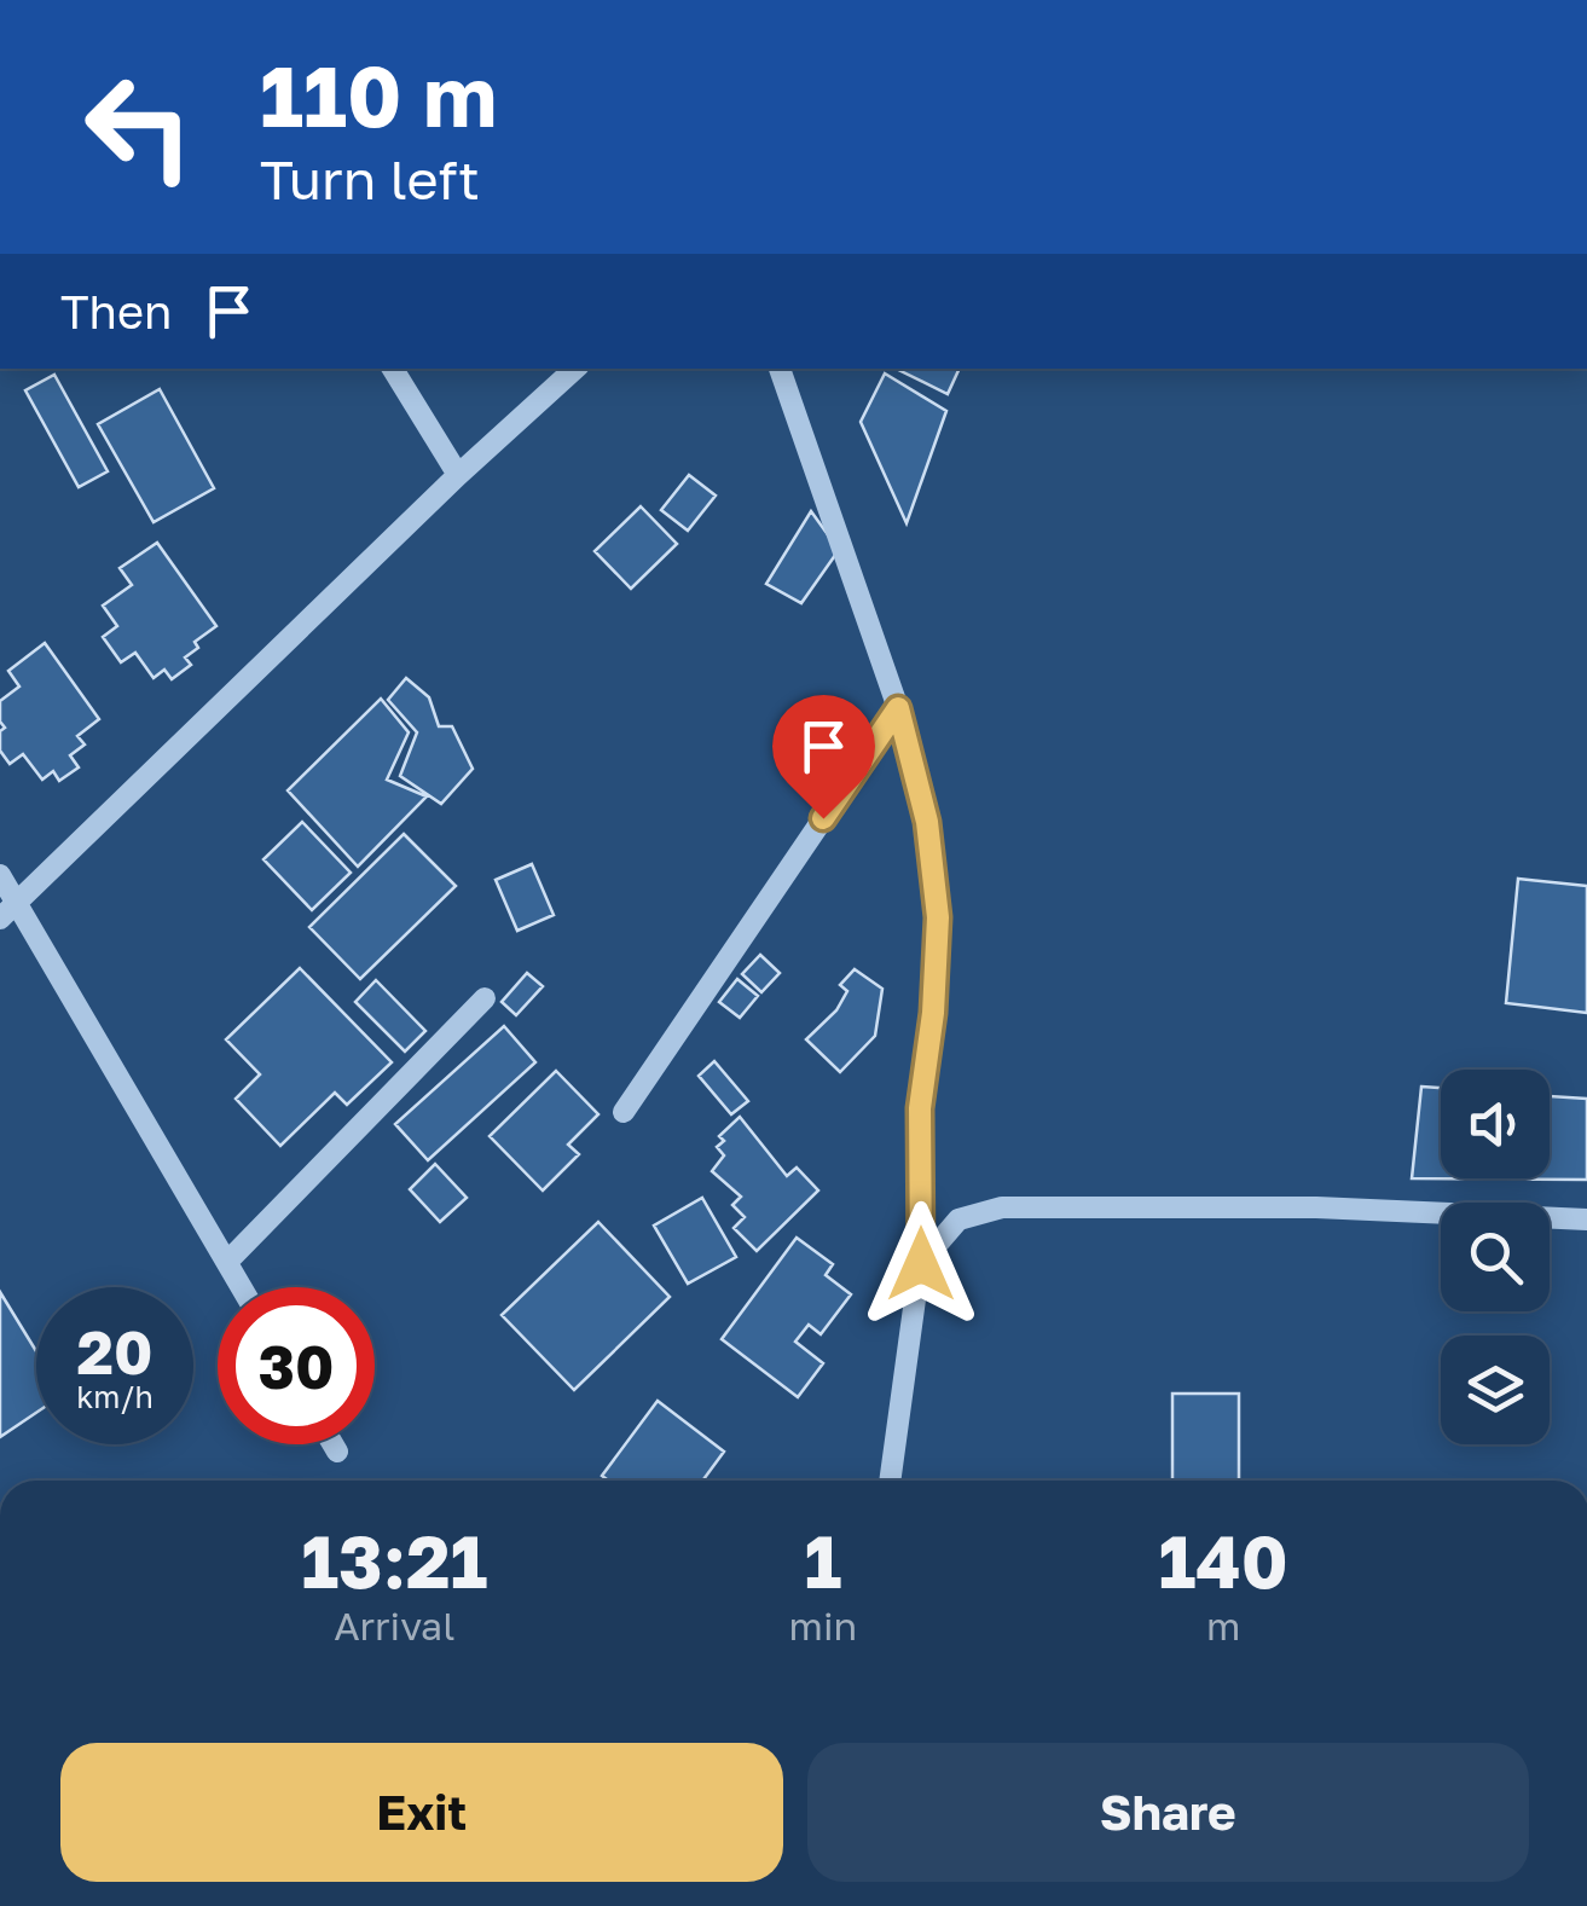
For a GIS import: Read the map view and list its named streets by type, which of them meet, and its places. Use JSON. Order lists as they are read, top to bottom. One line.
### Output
{"page":{"turn":["110 m","Turn left"],"then":"Then","speed":"20 km/h","limit":"30","eta":["13:21","Arrival","1","min","140","m"],"buttons":["Exit","Share"]}}
